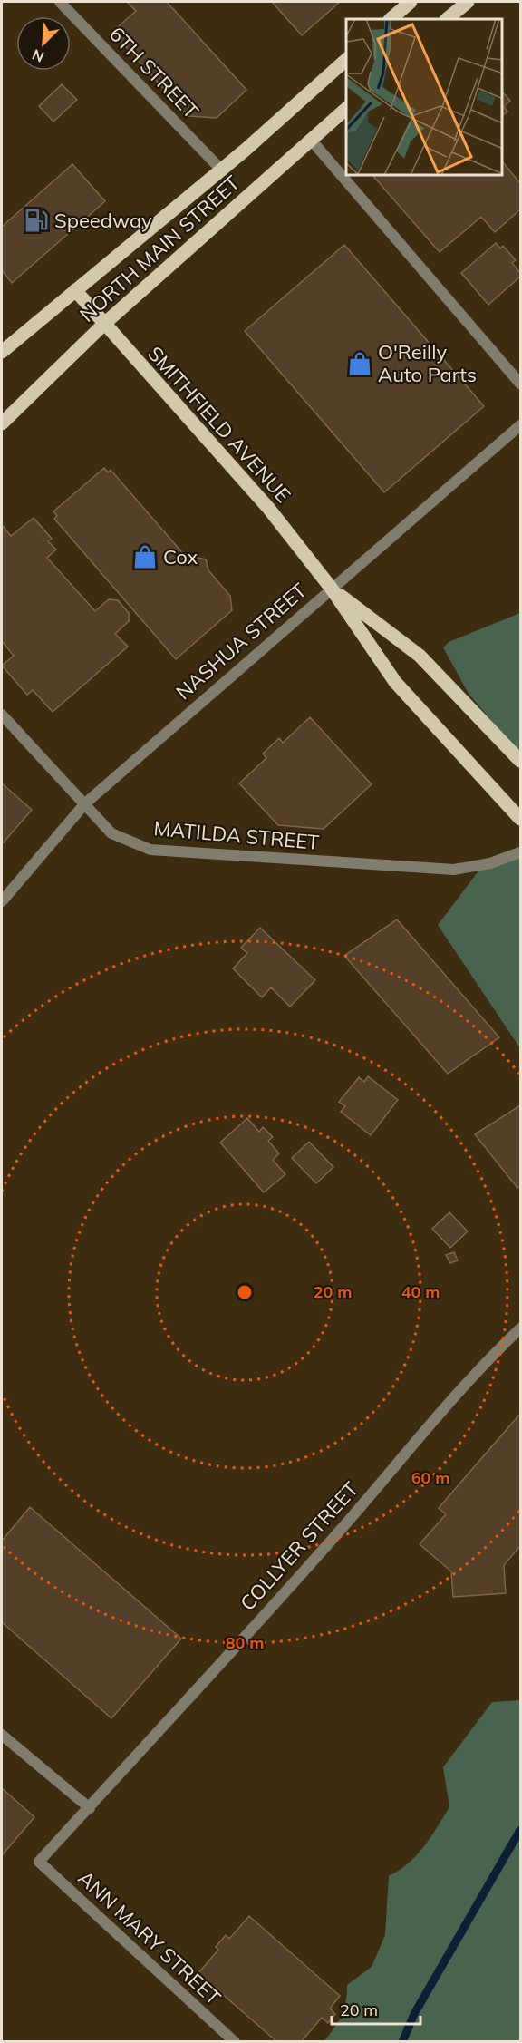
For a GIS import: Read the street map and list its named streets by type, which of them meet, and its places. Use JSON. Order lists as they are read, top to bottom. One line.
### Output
{"streets":{"main road":["NORTH MAIN STREET","SMITHFIELD AVENUE"],"street":["6TH STREET","NASHUA STREET","MATILDA STREET","COLLYER STREET","ANN MARY STREET"]},"crossings":[["6TH STREET","NORTH MAIN STREET"],["NORTH MAIN STREET","SMITHFIELD AVENUE"],["SMITHFIELD AVENUE","NASHUA STREET"],["NASHUA STREET","MATILDA STREET"],["COLLYER STREET","ANN MARY STREET"]],"places":{"fuel station":["Speedway"],"shop":["O'Reilly Auto Parts","Cox"]},"scale_bar":"20 m","north":"bottom left","rings":["20 m","40 m","60 m","80 m"]}
